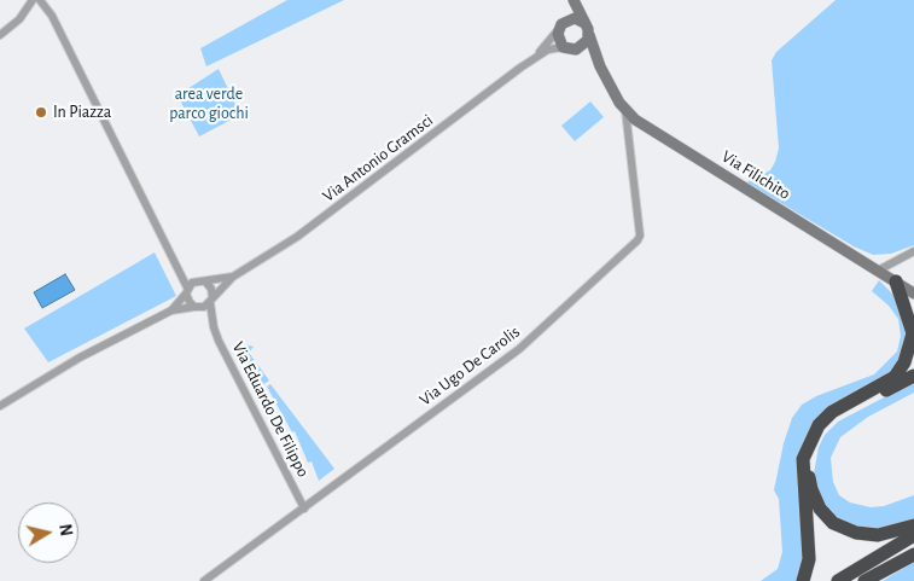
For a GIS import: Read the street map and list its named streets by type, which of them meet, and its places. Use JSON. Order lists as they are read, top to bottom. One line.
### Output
{"streets":{"street":["Via Antonio Gramsci","Via Filichito","Via Ugo De Carolis","Via Eduardo De Filippo"]},"crossings":[["Via Antonio Gramsci","Via Filichito"],["Via Antonio Gramsci","Via Eduardo De Filippo"],["Via Filichito","Via Ugo De Carolis"],["Via Ugo De Carolis","Via Eduardo De Filippo"]],"parks":["area verde parco giochi"],"places":["In Piazza"],"north":"right"}
